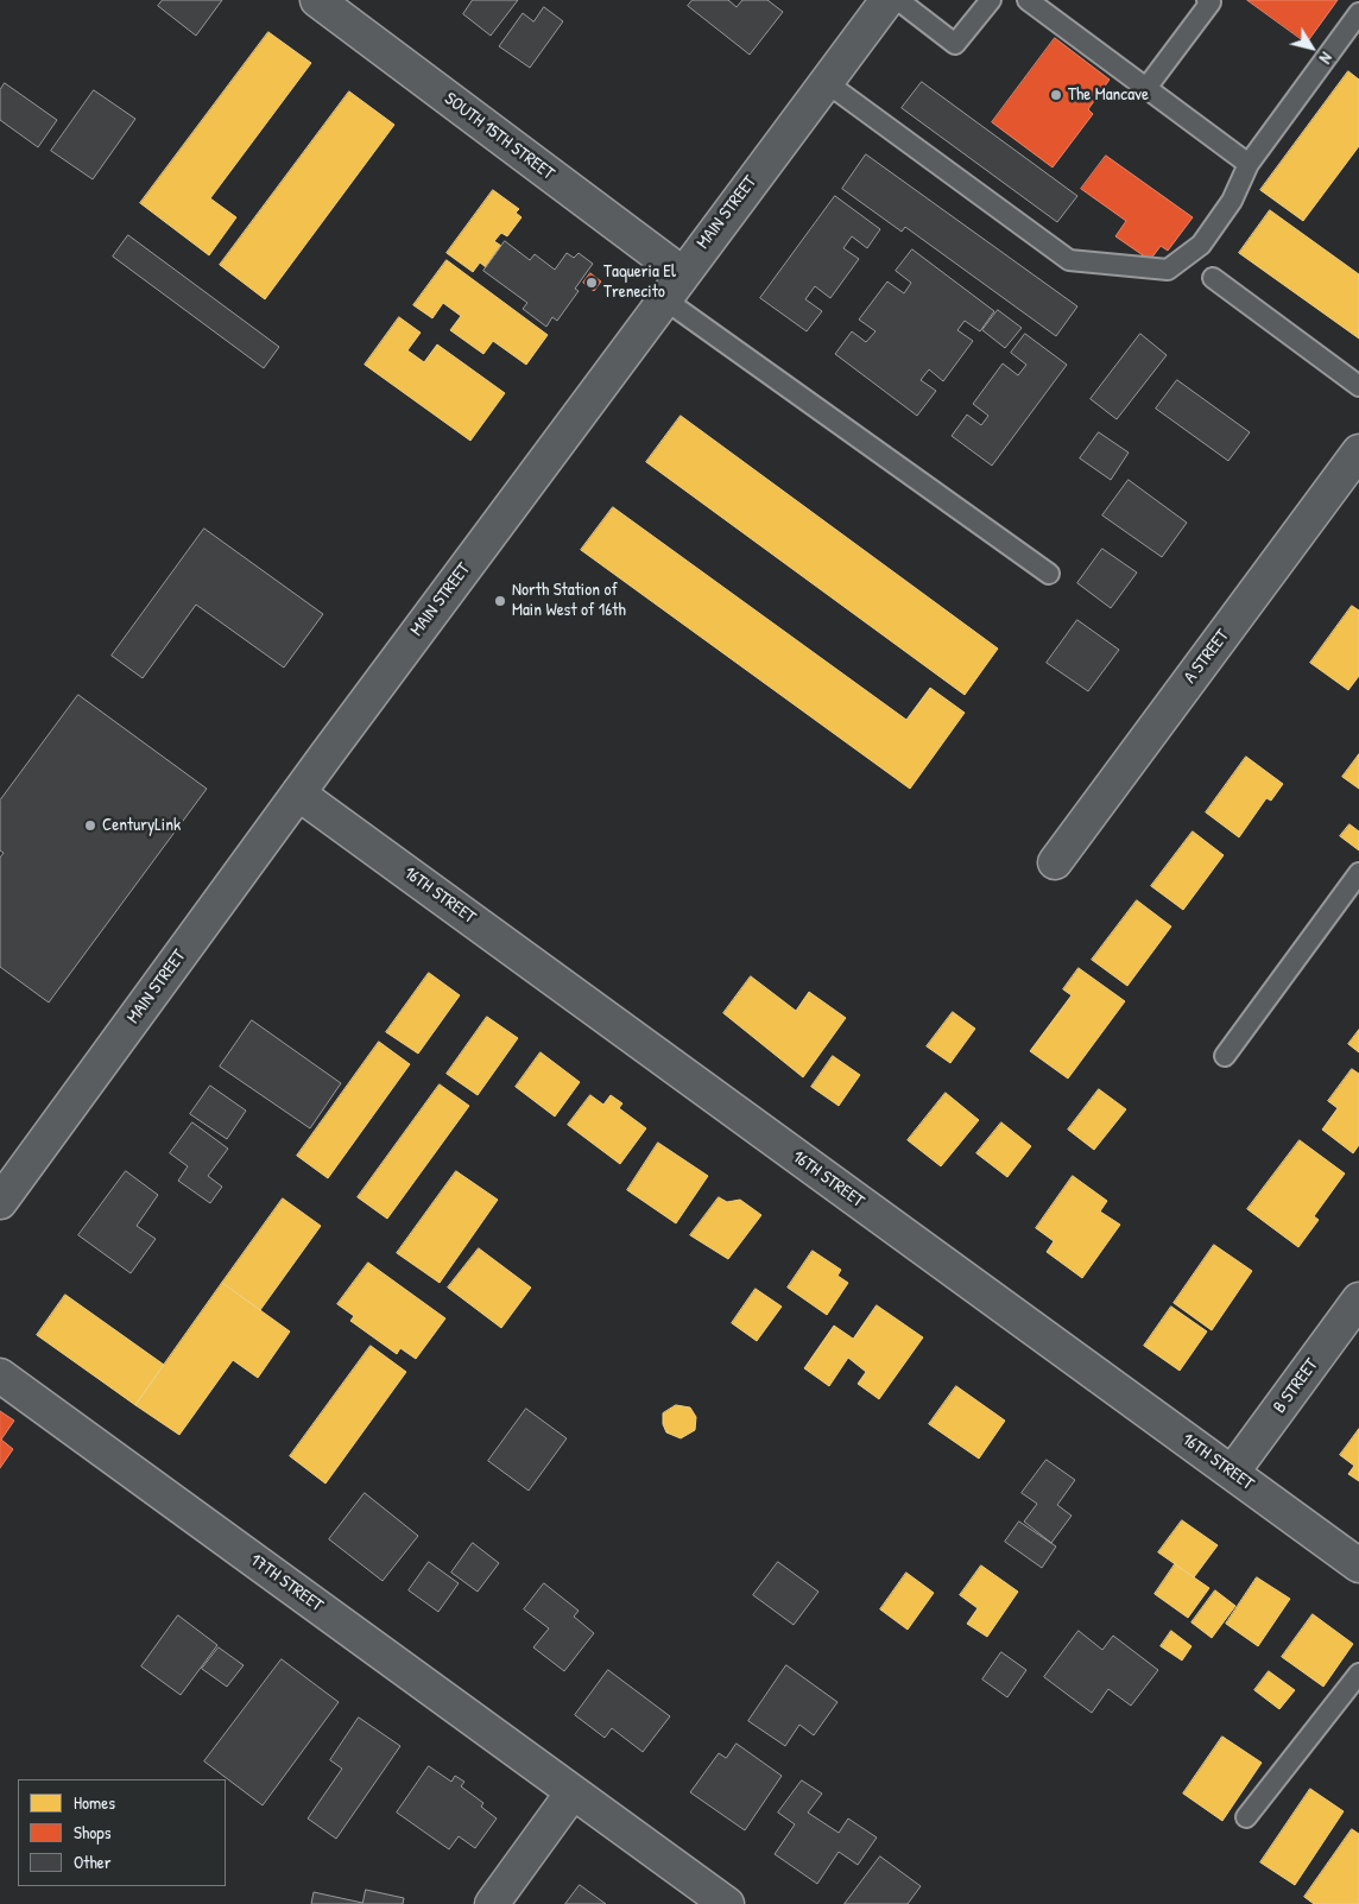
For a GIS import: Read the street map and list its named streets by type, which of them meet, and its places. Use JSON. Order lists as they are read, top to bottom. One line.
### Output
{"streets":{"street":["SOUTH 15TH STREET","MAIN STREET","A STREET","16TH STREET","B STREET","17TH STREET"]},"crossings":[["SOUTH 15TH STREET","MAIN STREET"],["MAIN STREET","16TH STREET"],["16TH STREET","B STREET"]],"places":["The Mancave","Taqueria El Trenecito","North Station of Main West of 16th","CenturyLink"],"legend":["Homes","Shops","Other"],"north":"bottom right"}
